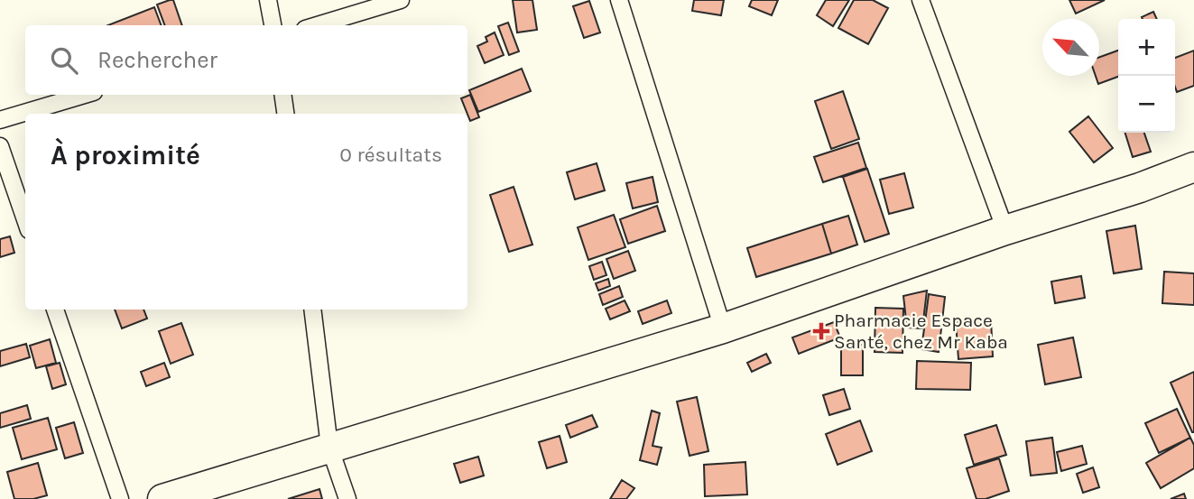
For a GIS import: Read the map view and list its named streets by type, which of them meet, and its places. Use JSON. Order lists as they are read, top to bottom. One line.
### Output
{"places":{"health":["Pharmacie Espace Santé, chez Mr Kaba"]},"north":"top left","page":{"map_buttons":["+","−"],"search":"Rechercher","heading":["À proximité","0 résultats"]}}
